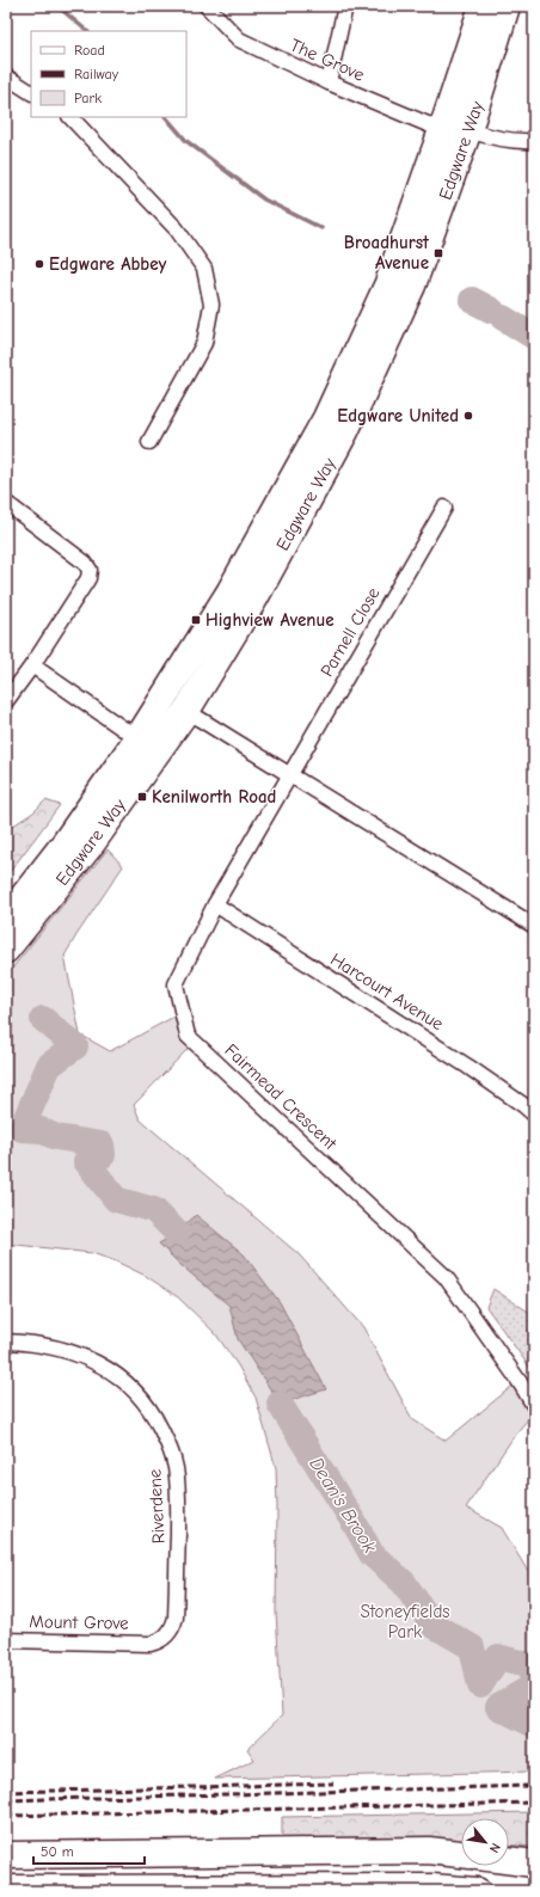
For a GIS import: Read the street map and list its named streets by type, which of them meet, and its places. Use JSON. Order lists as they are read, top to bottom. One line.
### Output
{"streets":{"highway":["Edgware Way"],"street":["The Grove","Parnell Close","Harcourt Avenue","Fairmead Crescent","Riverdene","Mount Grove"]},"crossings":[["The Grove","Edgware Way"],["Parnell Close","Fairmead Crescent"],["Harcourt Avenue","Fairmead Crescent"],["Riverdene","Mount Grove"]],"water":["Dean's Brook"],"parks":["Stoneyfields Park"],"places":{"transit":["Broadhurst Avenue","Highview Avenue","Kenilworth Road"],"other":["Edgware Abbey","Edgware United"]},"legend":["Road","Railway","Park"],"scale_bar":"50 m","north":"bottom right"}
